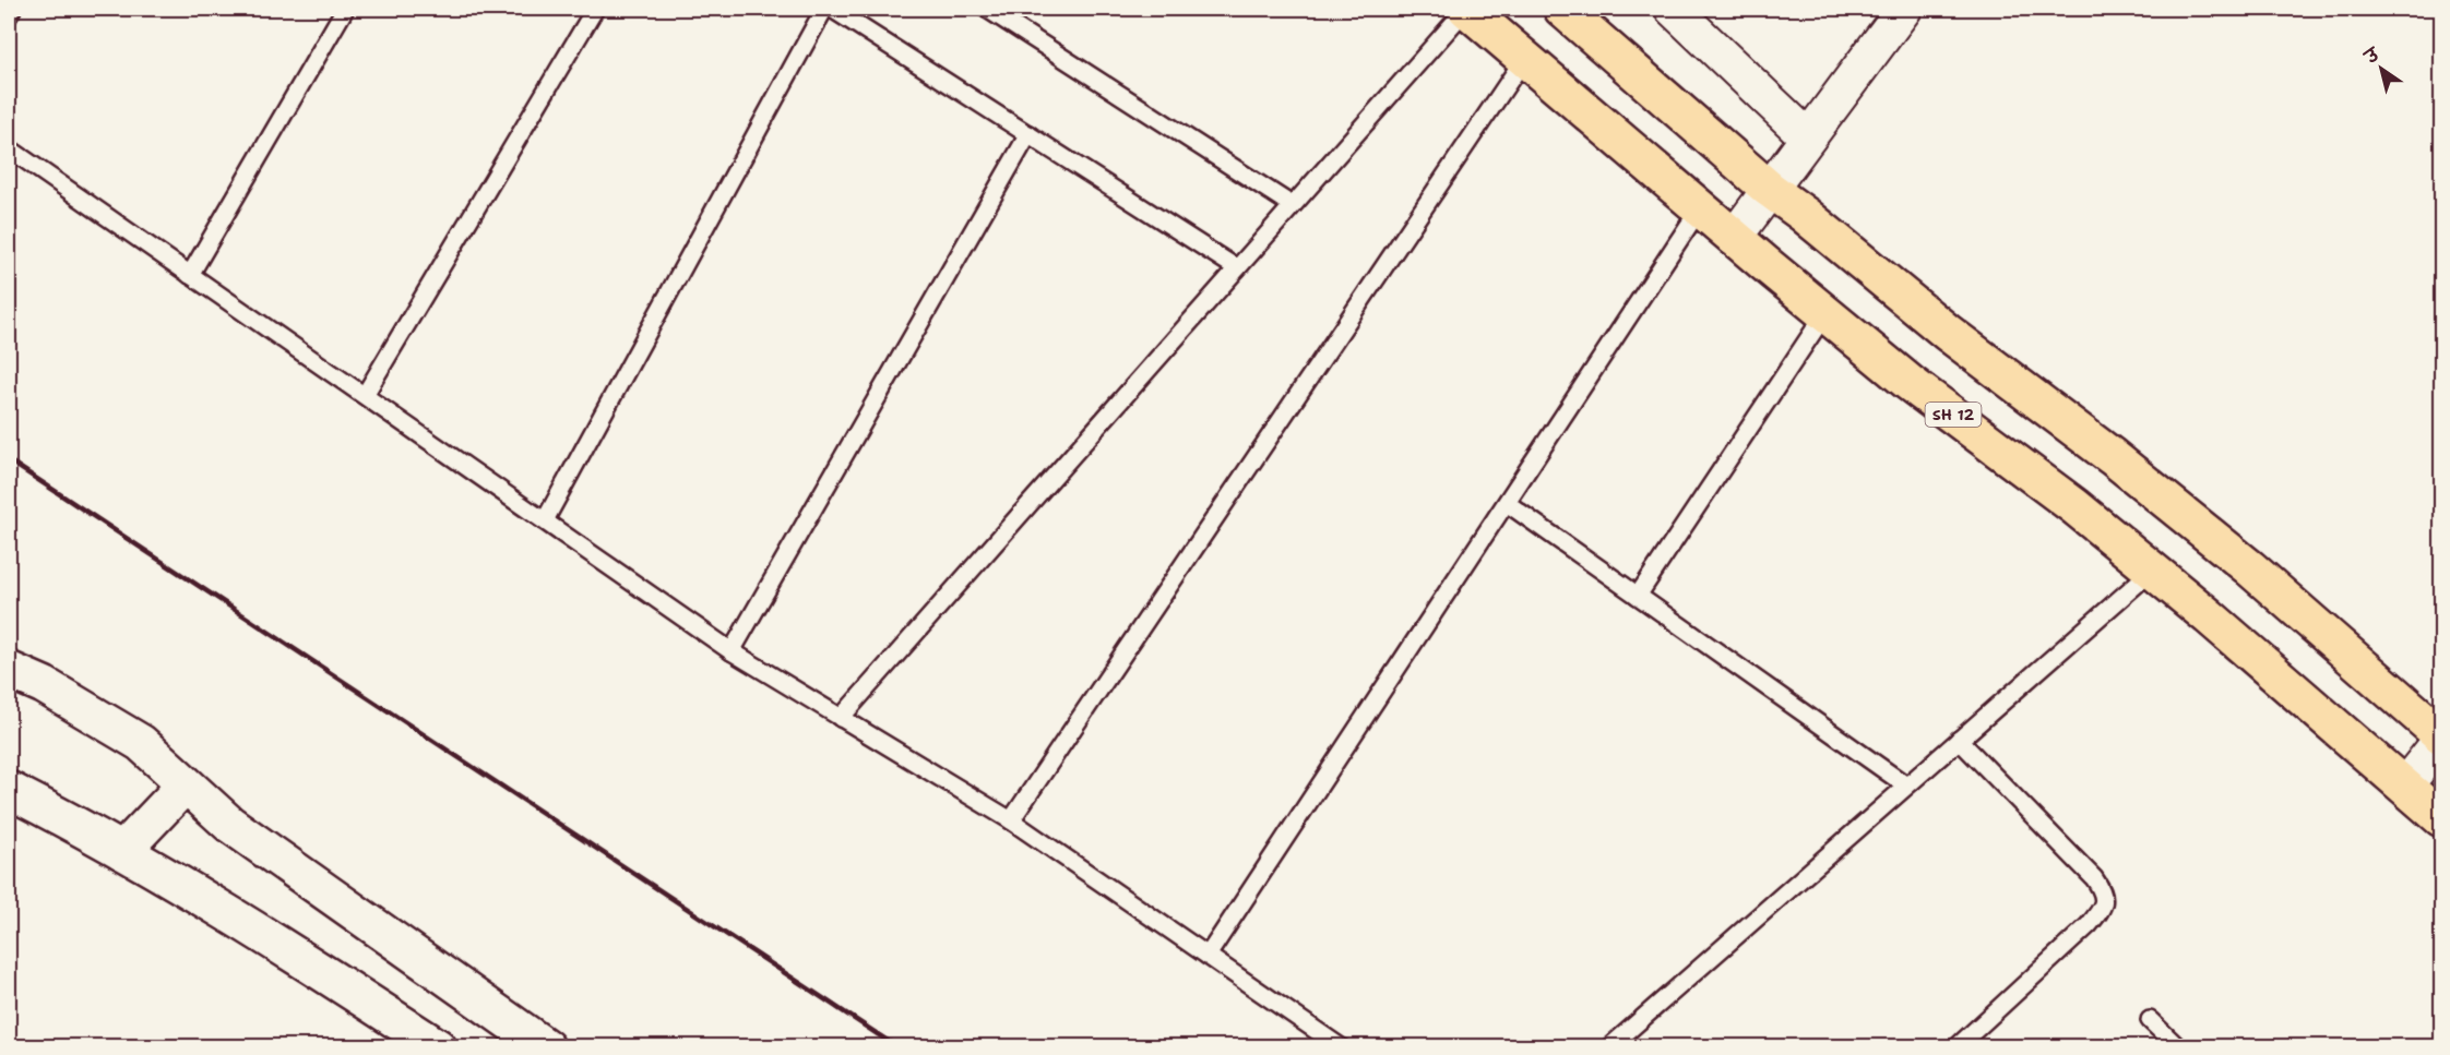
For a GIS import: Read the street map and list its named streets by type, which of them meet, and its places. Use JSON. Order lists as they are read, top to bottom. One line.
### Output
{"streets":{"main road":["SH 12"]},"north":"top left"}
